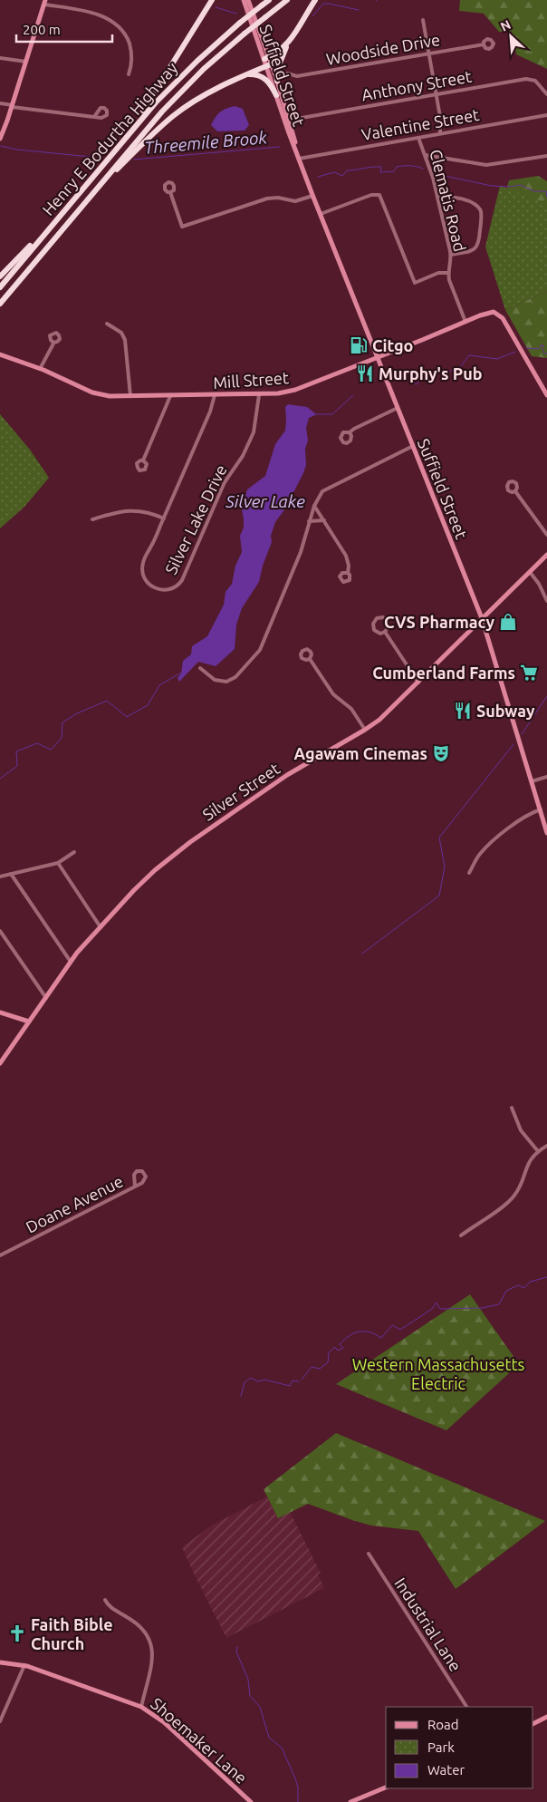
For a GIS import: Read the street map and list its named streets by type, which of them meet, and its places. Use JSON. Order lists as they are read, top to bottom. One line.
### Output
{"streets":{"highway":["Henry E Bodurtha Highway"],"street":["Woodside Drive","Suffield Street","Anthony Street","Valentine Street","Clematis Road","Mill Street","Silver Lake Drive","Silver Street","Doane Avenue","Industrial Lane","Shoemaker Lane"]},"crossings":[["Suffield Street","Anthony Street"],["Suffield Street","Valentine Street"],["Suffield Street","Mill Street"],["Suffield Street","Silver Street"],["Valentine Street","Clematis Road"],["Clematis Road","Mill Street"],["Mill Street","Silver Lake Drive"]],"water":["Threemile Brook","Silver Lake"],"parks":["Western Massachusetts Electric"],"places":{"fuel station":["Citgo"],"restaurant":["Murphy's Pub","Subway"],"shop":["CVS Pharmacy"],"supermarket":["Cumberland Farms"],"theatre":["Agawam Cinemas"],"church":["Faith Bible Church"]},"legend":["Road","Park","Water"],"scale_bar":"200 m","north":"top left"}
